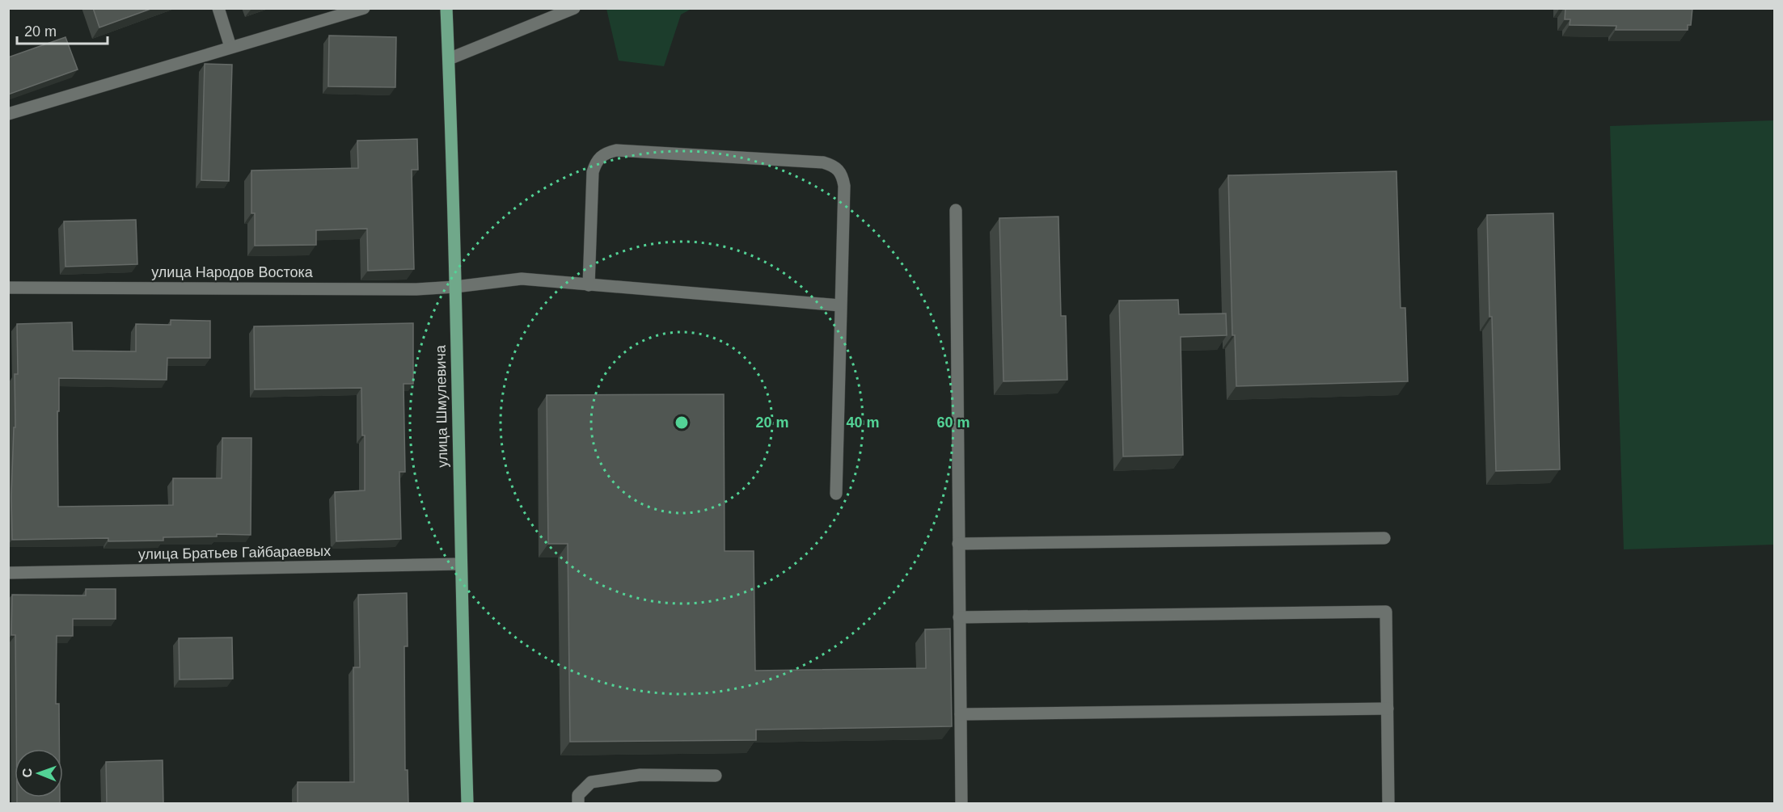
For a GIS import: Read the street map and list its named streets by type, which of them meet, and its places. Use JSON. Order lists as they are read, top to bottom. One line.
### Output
{"streets":{"main road":["улица Шмулевича"],"street":["улица Народов Востока","улица Братьев Гайбараевых"]},"crossings":[["улица Народов Востока","улица Шмулевича"],["улица Шмулевича","улица Братьев Гайбараевых"]],"scale_bar":"20 m","north":"left","rings":["20 m","40 m","60 m"]}
